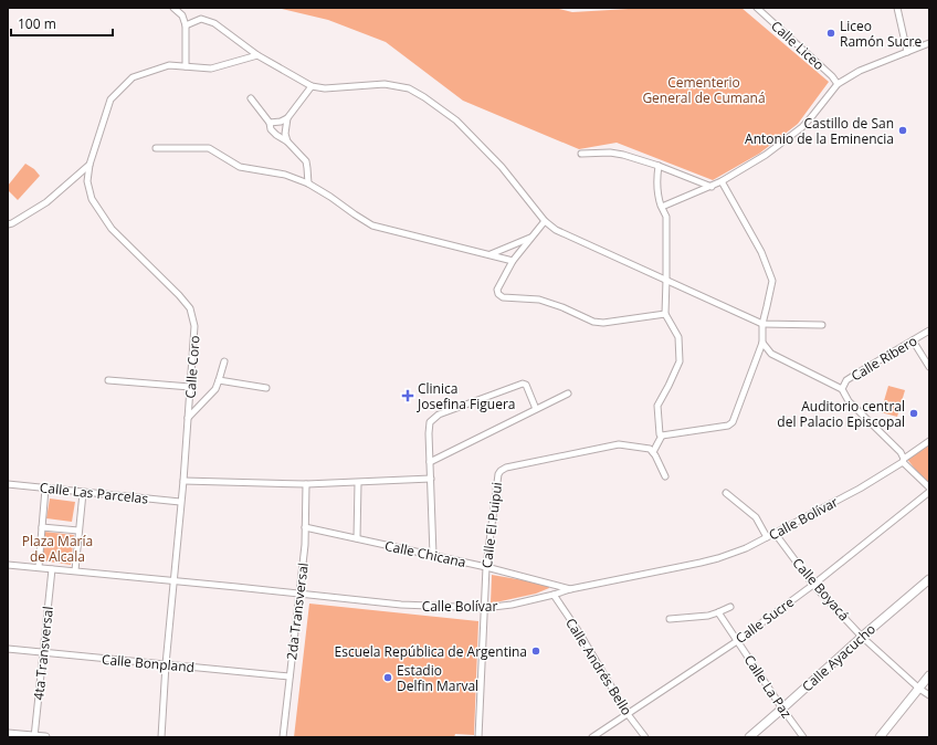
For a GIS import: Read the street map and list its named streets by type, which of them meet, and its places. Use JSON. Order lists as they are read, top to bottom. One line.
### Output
{"streets":{"street":["Calle Liceo","Calle Ribero","Calle Coro","Calle Las Parcelas","Calle Bolívar","Calle El Puipui","Calle Chicana","Calle Boyacá","2da Transversal","Calle Sucre","4ta Transversal","Calle Ayacucho","Calle Bonpland","Calle Andrés Bello","Calle La Paz"]},"crossings":[["Calle Coro","Calle Las Parcelas"],["Calle Coro","Calle Bolívar"],["Calle Coro","Calle Bonpland"],["Calle Bolívar","Calle El Puipui"],["Calle Bolívar","Calle Chicana"],["Calle Bolívar","Calle Boyacá"],["Calle Bolívar","2da Transversal"],["Calle Bolívar","4ta Transversal"],["Calle Bolívar","Calle Andrés Bello"],["Calle El Puipui","Calle Chicana"],["Calle Chicana","2da Transversal"],["Calle Boyacá","Calle Sucre"],["Calle Boyacá","Calle Ayacucho"],["2da Transversal","Calle Bonpland"],["Calle Sucre","Calle Andrés Bello"],["Calle Sucre","Calle La Paz"],["4ta Transversal","Calle Bonpland"],["Calle Ayacucho","Calle La Paz"]],"parks":["Cementerio General de Cumaná","Plaza María de Alcala"],"places":{"other":["Liceo Ramón Sucre","Castillo de San Antonio de la Eminencia","Auditorio central del Palacio Episcopal","Escuela República de Argentina","Estadio Delfin Marval"],"health":["Clinica Josefina Figuera"]},"scale_bar":"100 m"}
